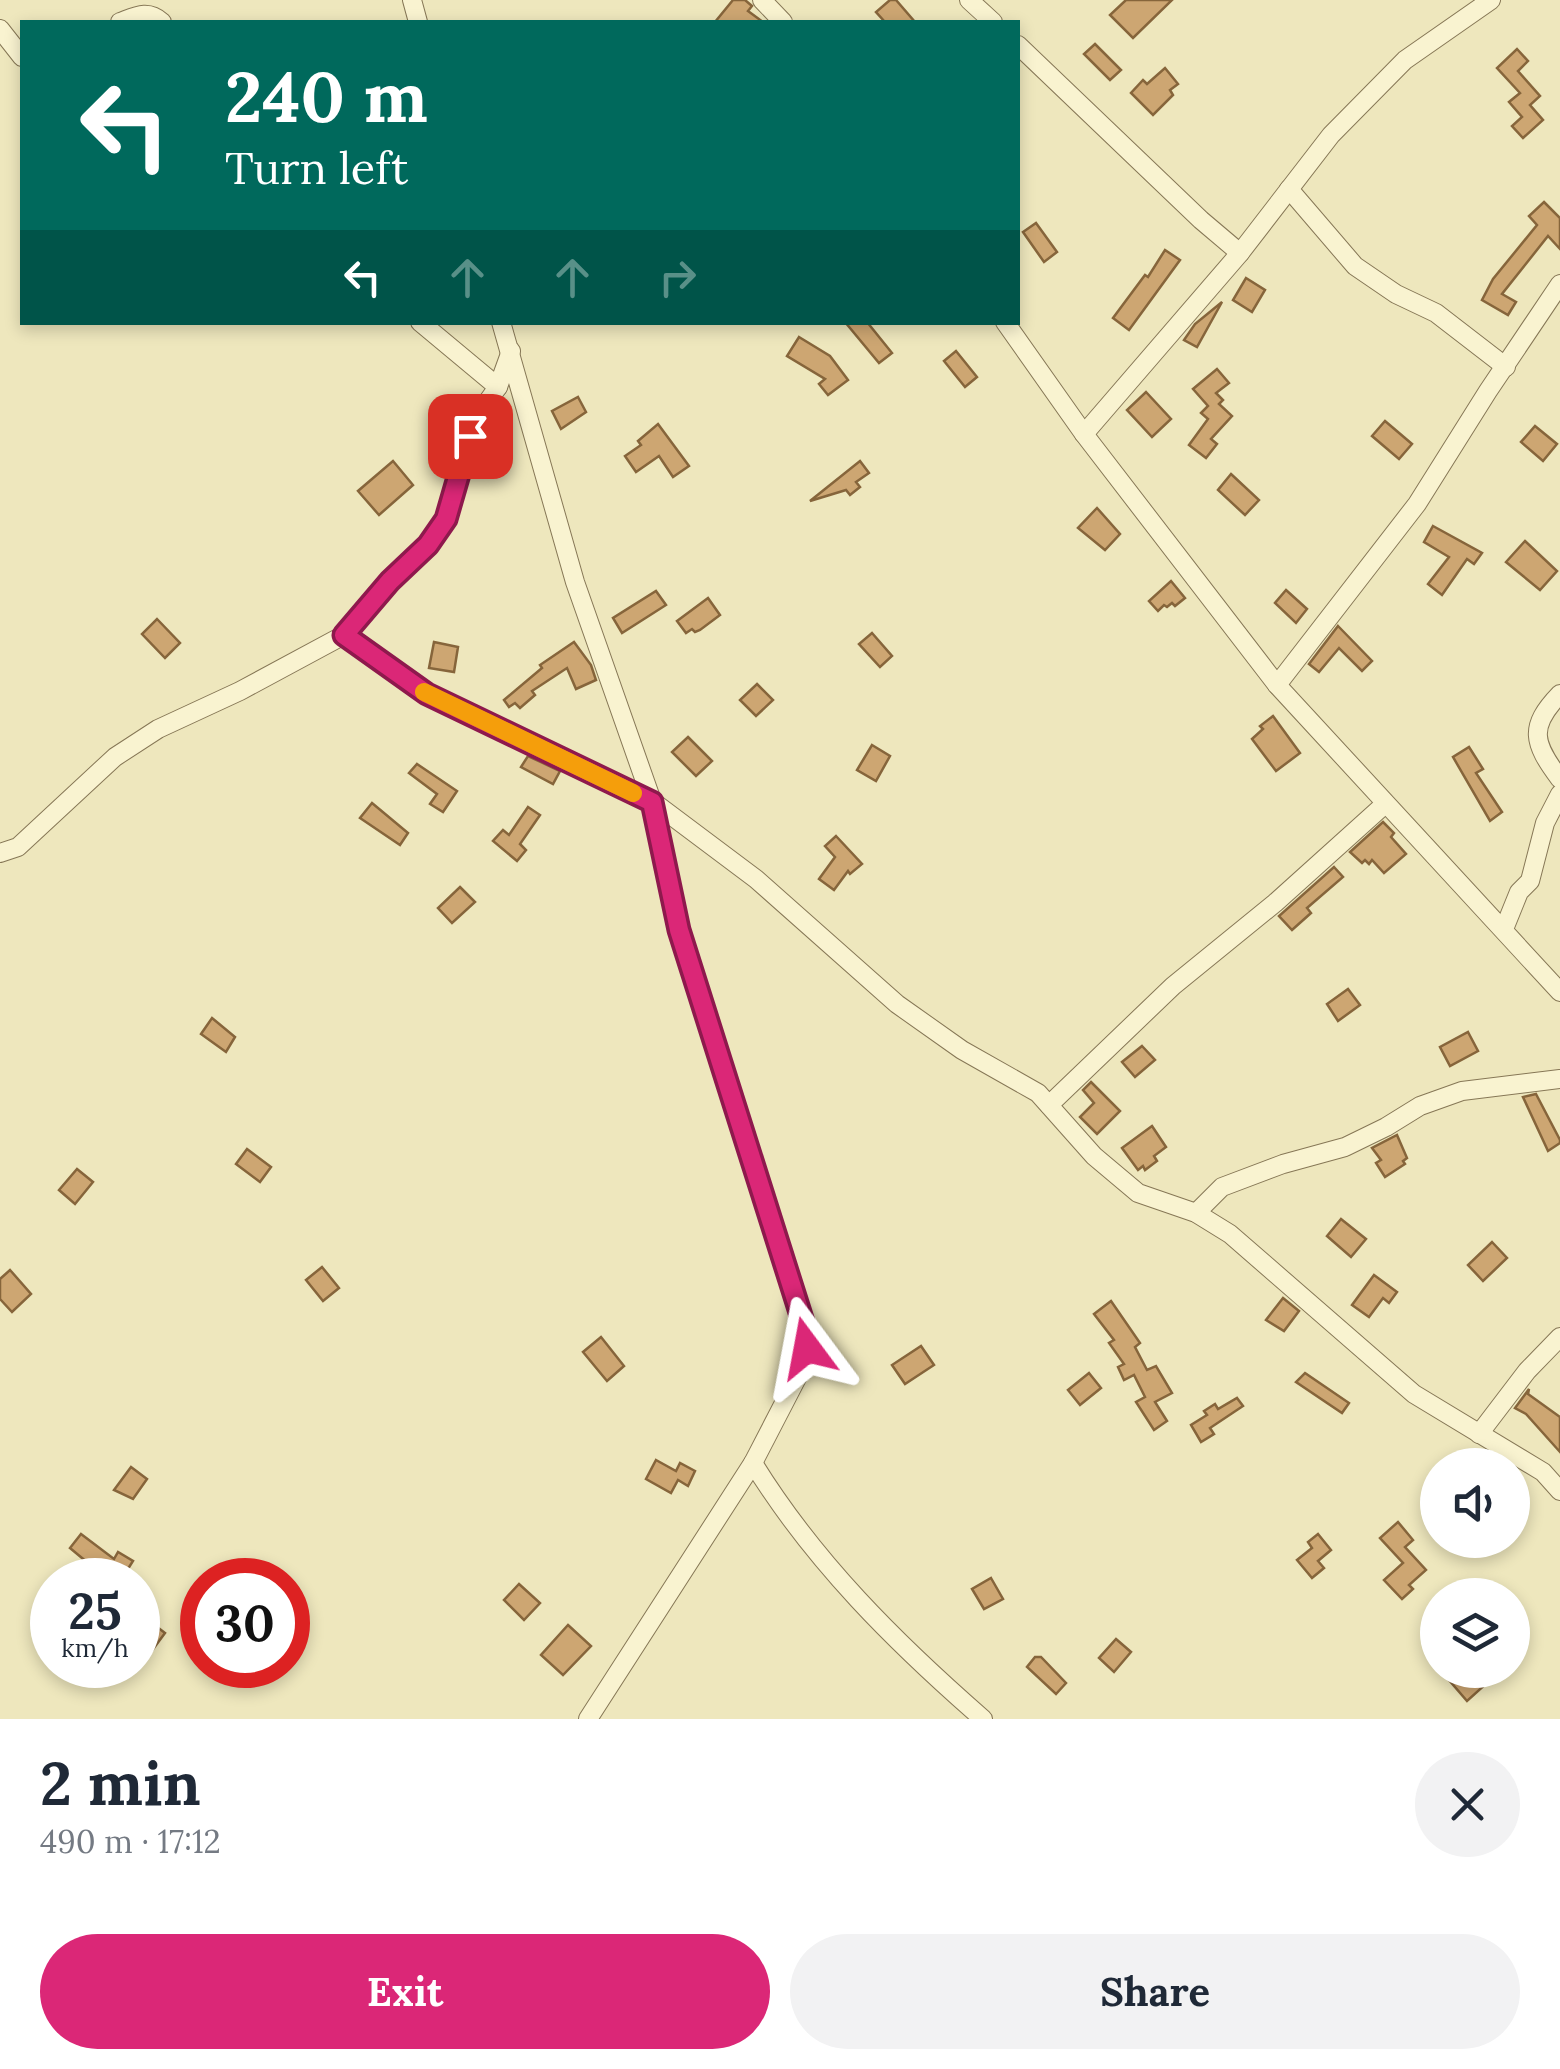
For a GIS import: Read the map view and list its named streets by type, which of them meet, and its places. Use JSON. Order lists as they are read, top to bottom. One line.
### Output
{"page":{"turn":["240 m","Turn left"],"speed":"25 km/h","limit":"30","heading":["2 min","490 m · 17:12"],"buttons":["Exit","Share"]}}
